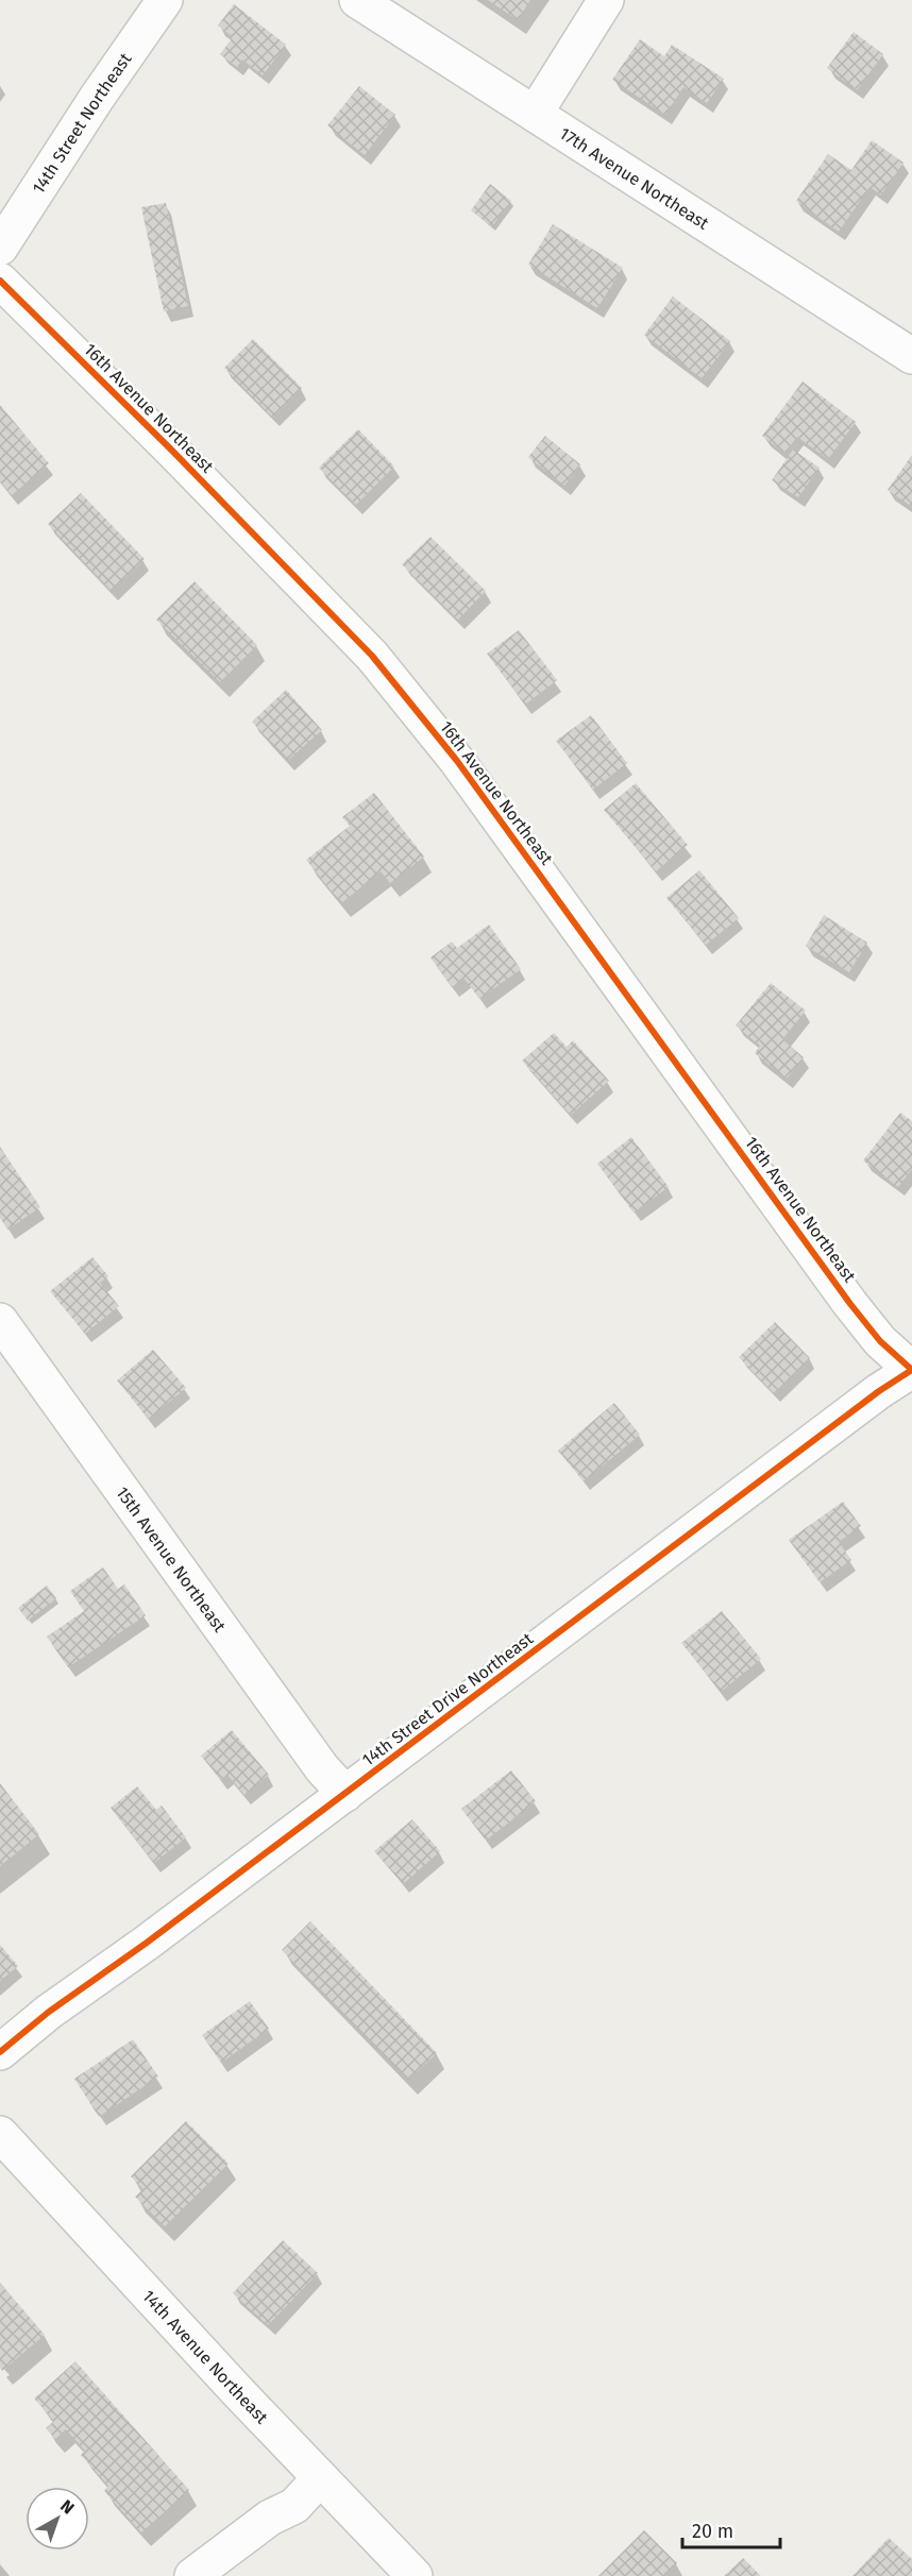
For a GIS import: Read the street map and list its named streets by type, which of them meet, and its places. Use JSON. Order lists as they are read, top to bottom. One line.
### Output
{"streets":{"street":["14th Street Northeast","17th Avenue Northeast","16th Avenue Northeast","15th Avenue Northeast","14th Street Drive Northeast","14th Avenue Northeast"]},"crossings":[["16th Avenue Northeast","14th Street Drive Northeast"],["15th Avenue Northeast","14th Street Drive Northeast"]],"scale_bar":"20 m","north":"top right"}
